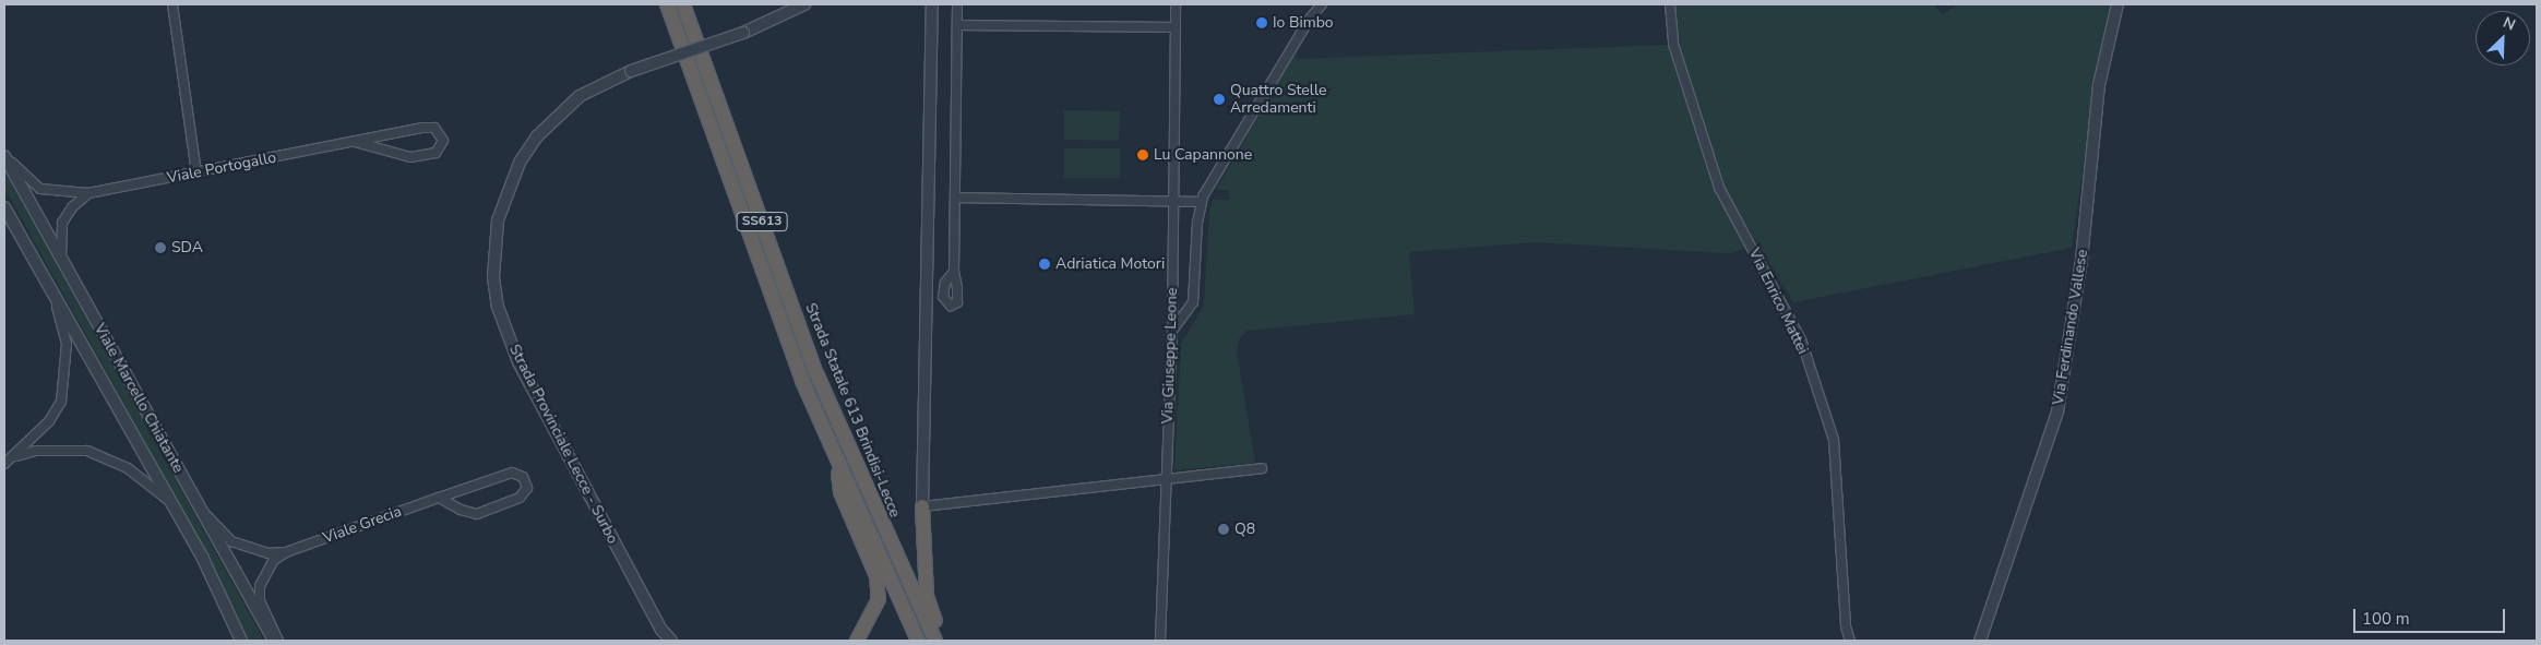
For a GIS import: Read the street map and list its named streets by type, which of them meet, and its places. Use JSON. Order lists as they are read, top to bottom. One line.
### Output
{"streets":{"highway":["SS613","Strada Statale 613 Brindisi-Lecce"],"street":["Viale Portogallo","Via Enrico Mattei","Via Ferdinando Vallese","Via Giuseppe Leone","Viale Marcello Chiatante","Strada Provinciale Lecce - Surbo","Viale Grecia"]},"crossings":[["Viale Portogallo","Viale Marcello Chiatante"],["Viale Marcello Chiatante","Viale Grecia"]],"places":["Io Bimbo","Quattro Stelle Arredamenti","Lu Capannone","SDA","Adriatica Motori","Q8"],"scale_bar":"100 m","north":"top right"}
